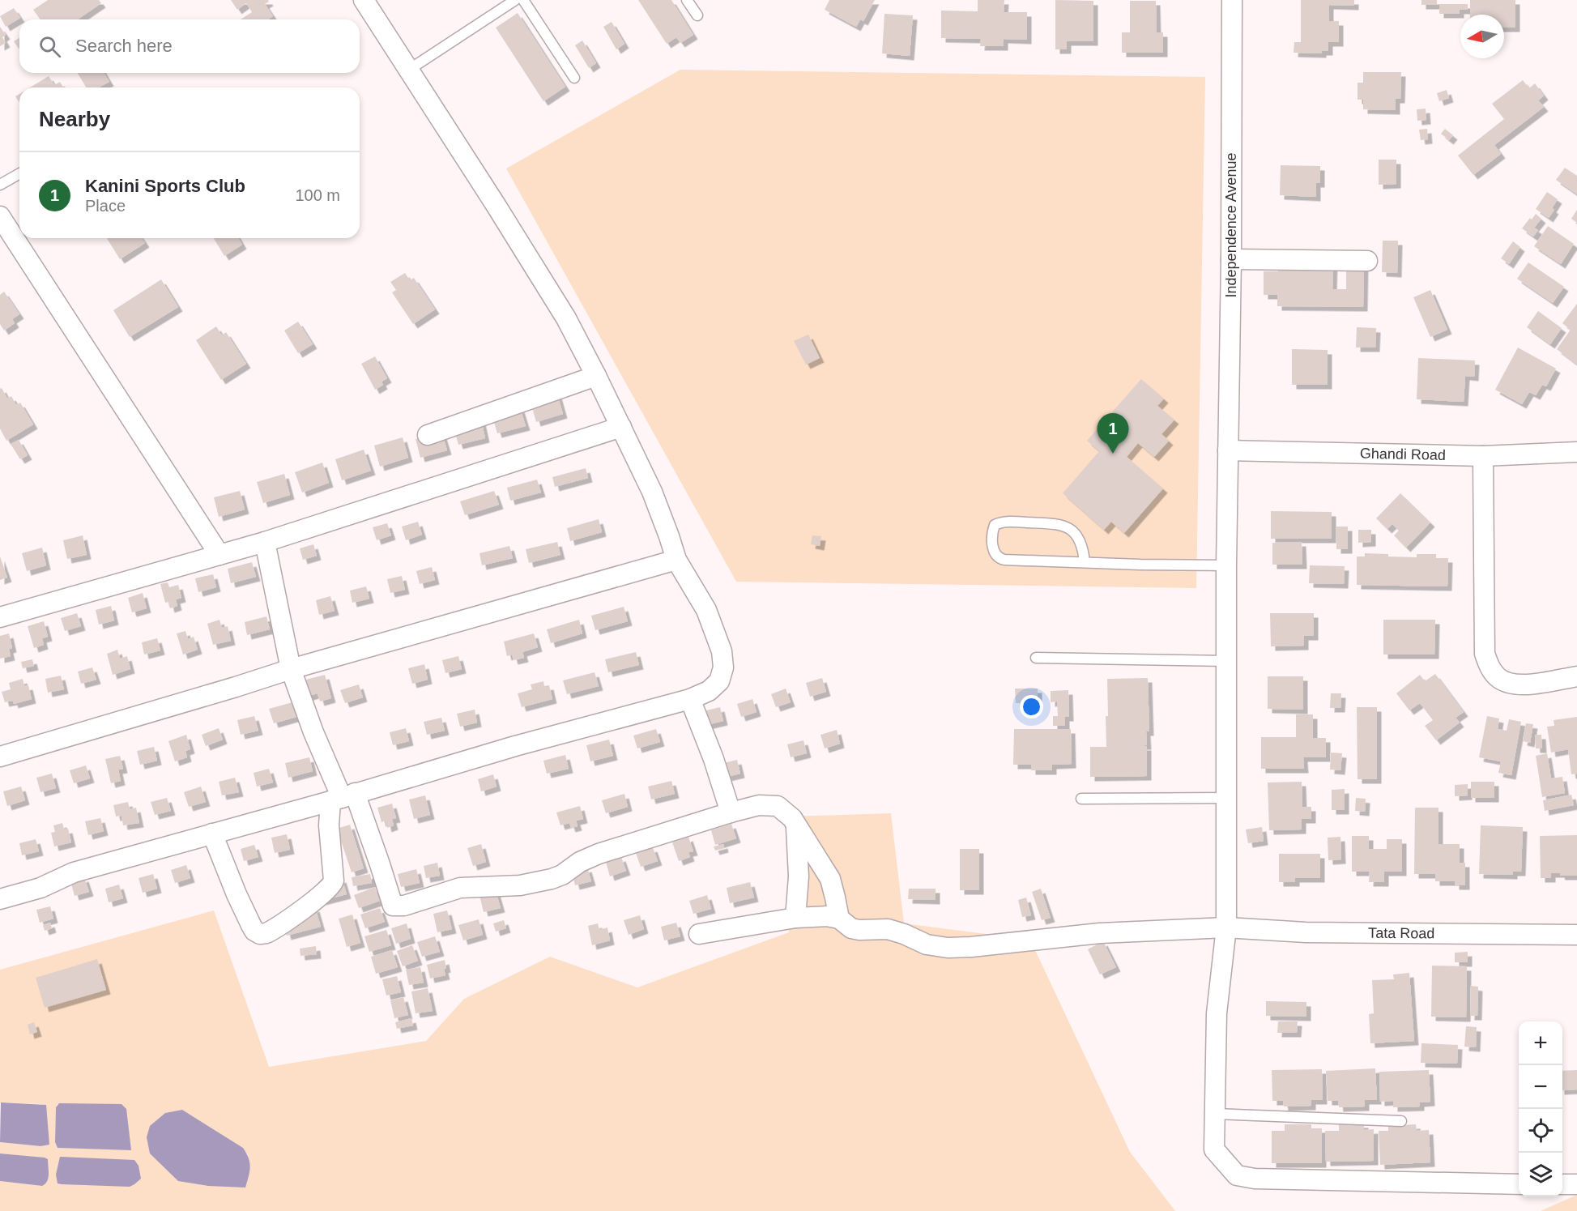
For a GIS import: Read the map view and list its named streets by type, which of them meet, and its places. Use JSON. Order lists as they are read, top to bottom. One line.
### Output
{"streets":{"street":["Independence Avenue","Ghandi Road","Tata Road"]},"crossings":[["Independence Avenue","Ghandi Road"],["Independence Avenue","Tata Road"]],"north":"left","page":{"search":"Search here","heading":"Nearby","list":[{"mark":"1","name":"Kanini Sports Club","note":"Place","value":"100 m"}],"pins":"1","map_buttons":["+","−"]}}
